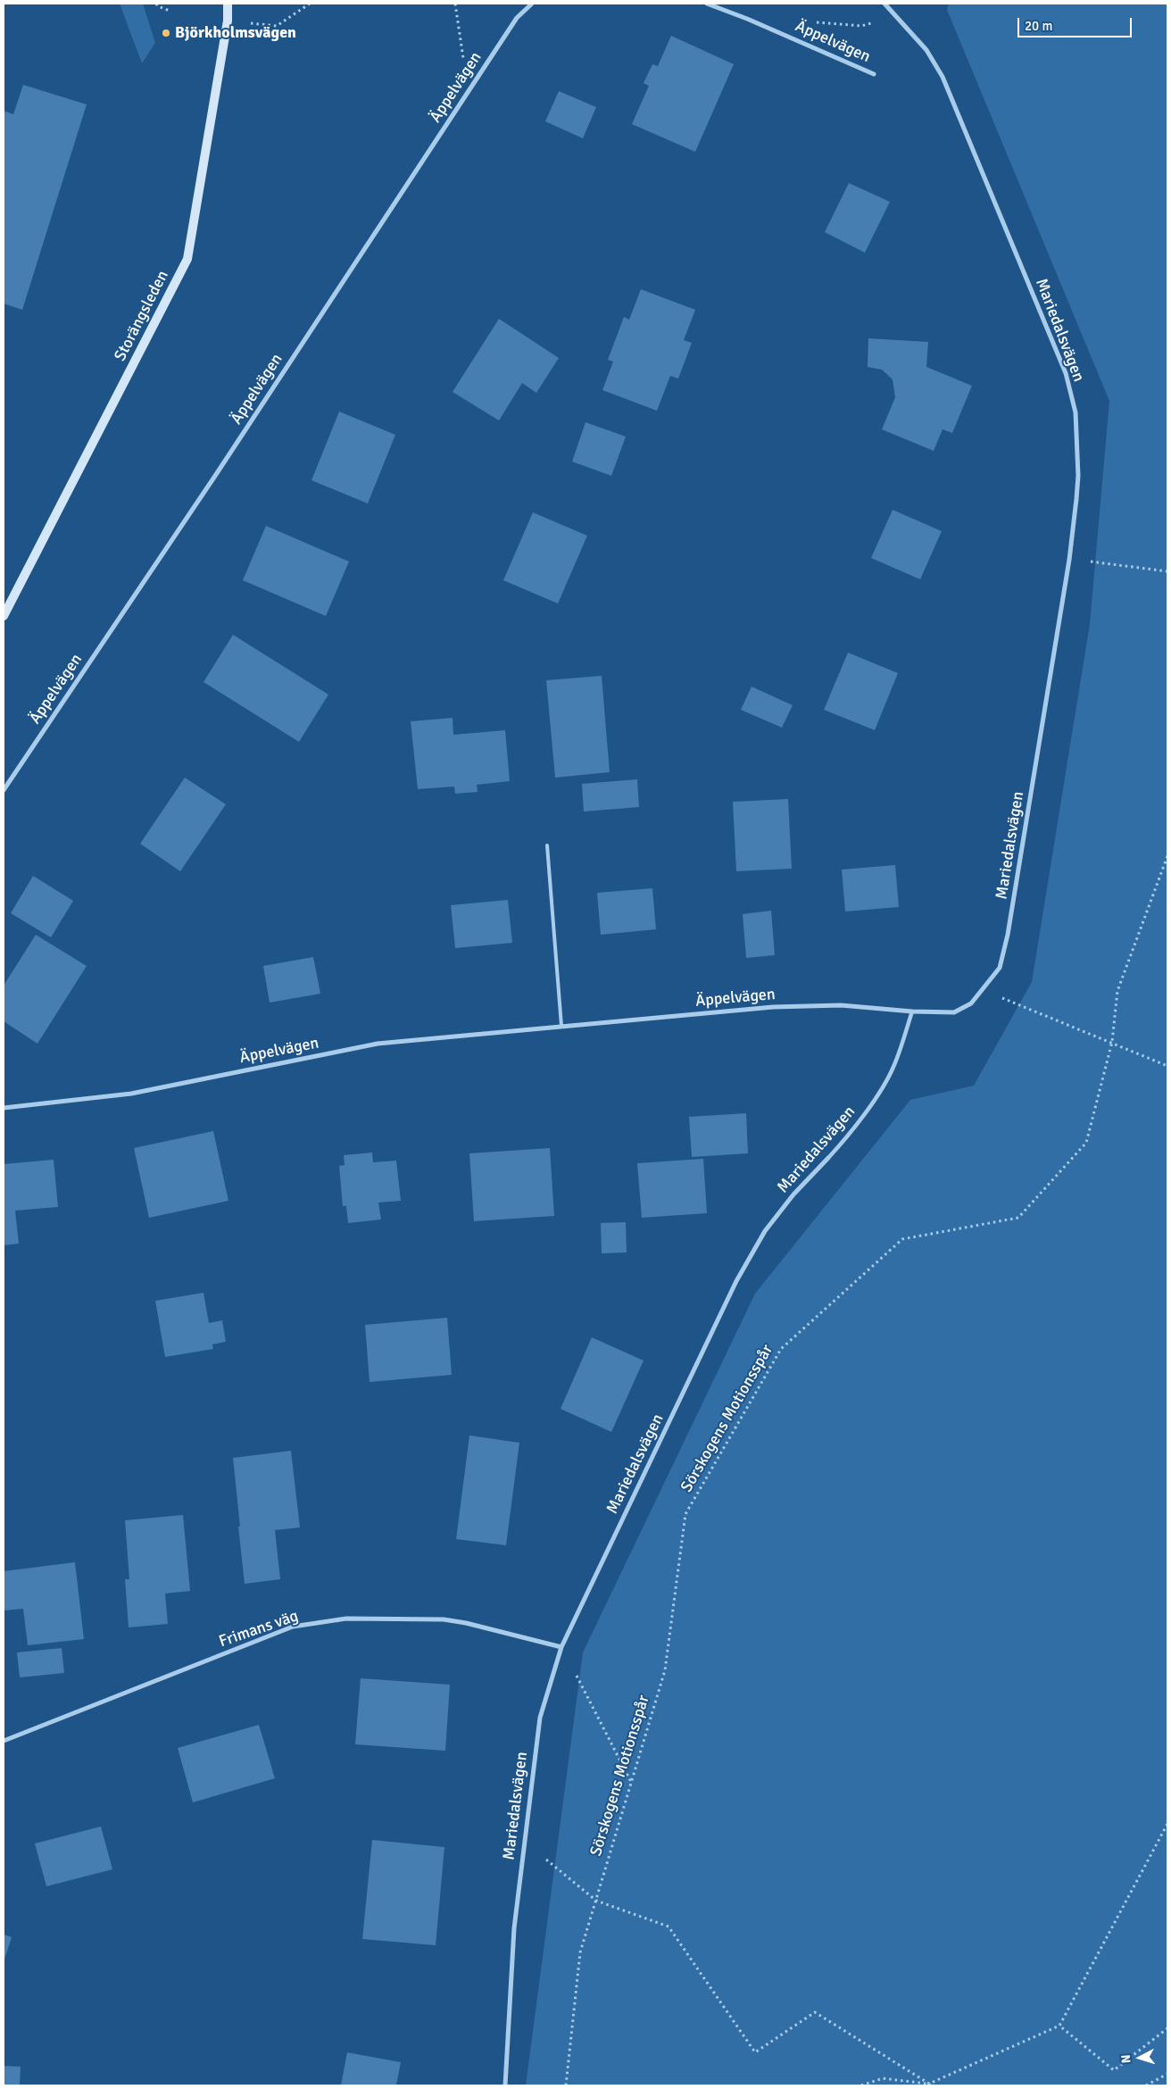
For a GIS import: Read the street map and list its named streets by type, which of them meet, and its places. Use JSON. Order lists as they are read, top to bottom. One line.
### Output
{"streets":{"main road":["Storängsleden"],"street":["Äppelvägen","Mariedalsvägen","Frimans väg"],"path":["Sörskogens Motionsspår"]},"crossings":[["Äppelvägen","Mariedalsvägen"],["Mariedalsvägen","Frimans väg"]],"places":["Björkholmsvägen"],"scale_bar":"20 m","north":"left"}
